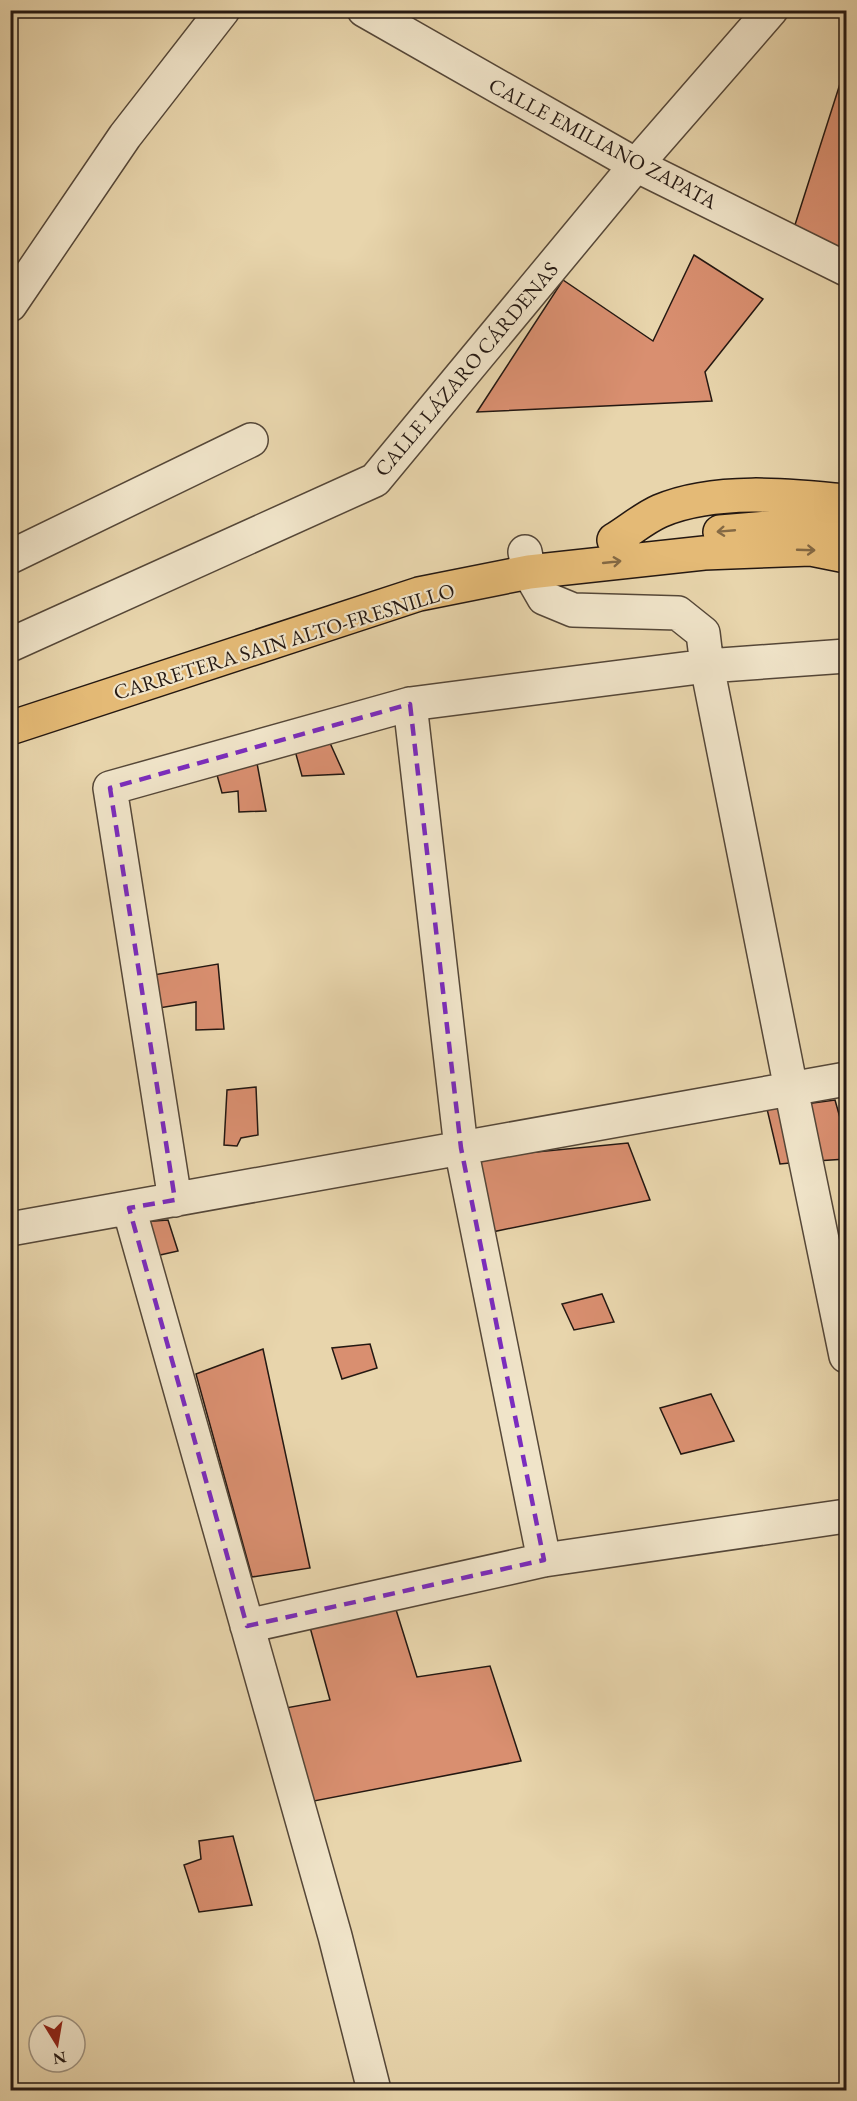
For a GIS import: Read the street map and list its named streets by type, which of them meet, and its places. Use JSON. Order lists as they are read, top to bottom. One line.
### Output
{"streets":{"main road":["CARRETERA SAIN ALTO-FRESNILLO"],"street":["CALLE EMILIANO ZAPATA","CALLE LÁZARO CÁRDENAS"]},"crossings":[["CALLE EMILIANO ZAPATA","CALLE LÁZARO CÁRDENAS"]],"north":"bottom"}
